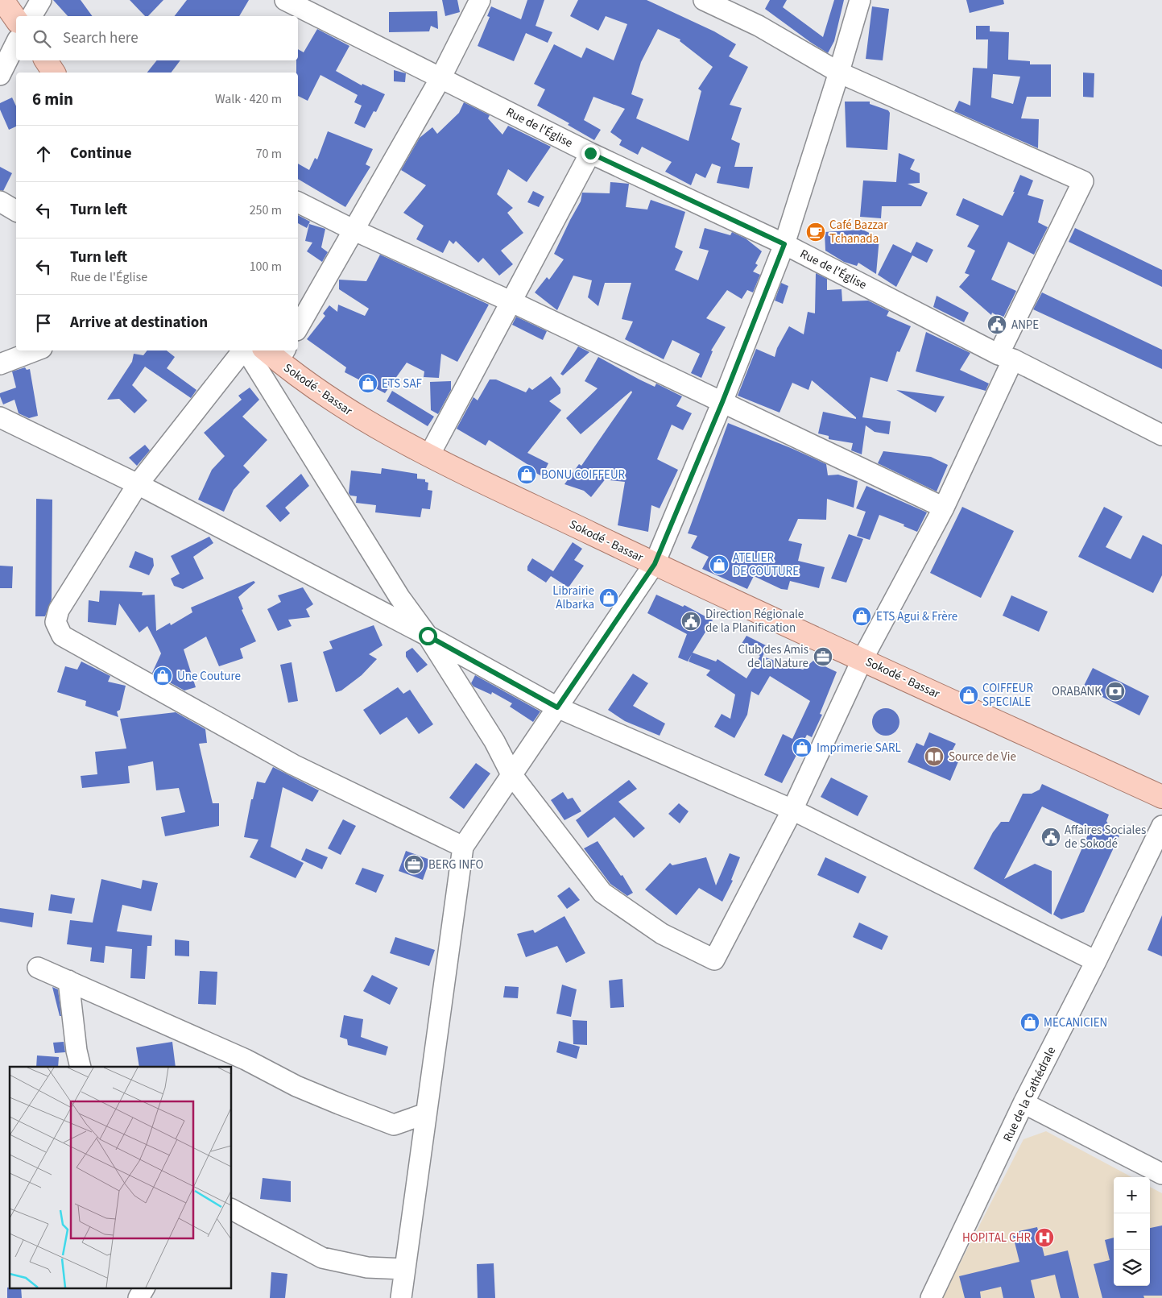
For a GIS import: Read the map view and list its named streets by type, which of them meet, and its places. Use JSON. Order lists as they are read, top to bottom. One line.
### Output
{"streets":{"main road":["Sokodé - Bassar"],"street":["Rue de l'Église","Rue de la Cathédrale"]},"places":{"cafe":["Café Bazzar Tchanada"],"public building":["ANPE","Direction Régionale de la Planification","Affaires Sociales de Sokodé"],"shop":["ETS SAF","BONU COIFFEUR","ATELIER DE COUTURE","Librairie Albarka","ETS Agui & Frère","Une Couture","COIFFEUR SPECIALE","Imprimerie SARL","MECANICIEN"],"office":["Club des Amis de la Nature","BERG INFO"],"bank":["ORABANK"],"library":["Source de Vie"],"hospital":["HOPITAL CHR"]},"page":{"search":"Search here","heading":["6 min","Walk · 420 m"],"list":[["Continue","70 m"],["Turn left","250 m"],["Turn left","Rue de l'Église","100 m"],"Arrive at destination"],"map_buttons":["+","−"]}}
